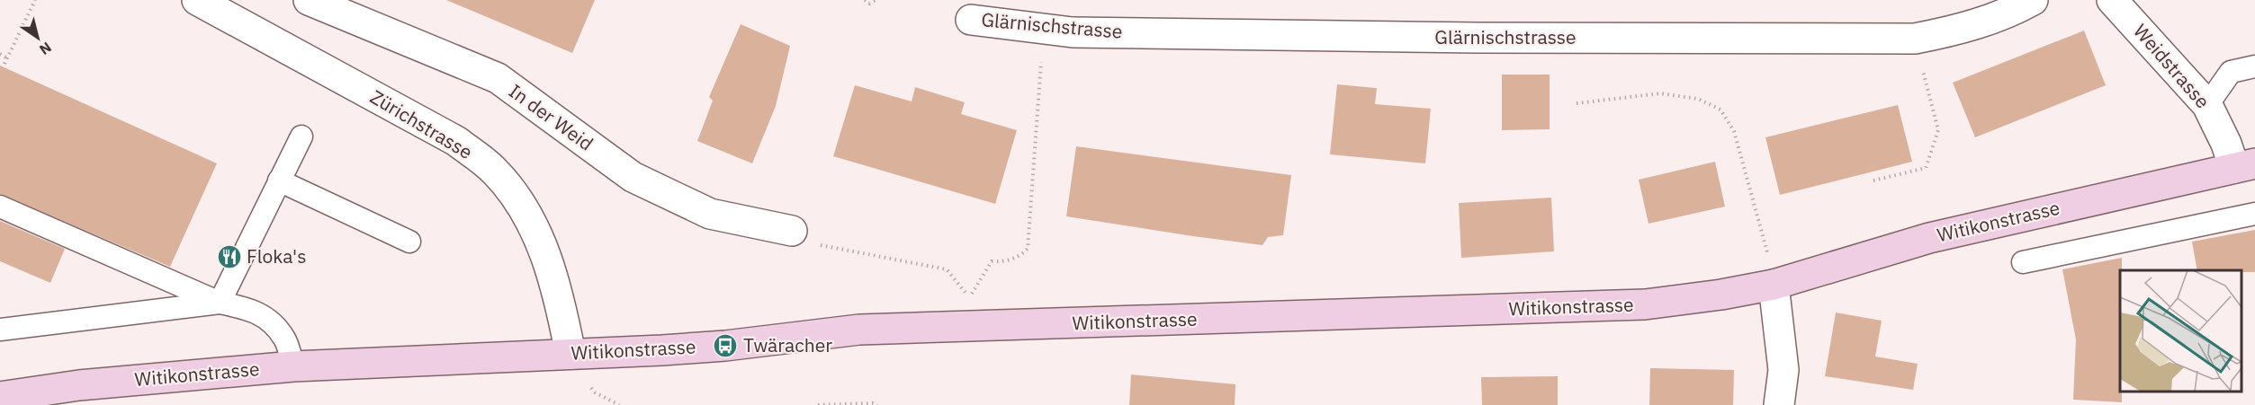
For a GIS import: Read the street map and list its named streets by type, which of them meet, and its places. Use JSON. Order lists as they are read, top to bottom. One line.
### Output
{"streets":{"main road":["Witikonstrasse"],"street":["Glärnischstrasse","Weidstrasse","In der Weid","Zürichstrasse"]},"crossings":[["Weidstrasse","Witikonstrasse"],["Zürichstrasse","Witikonstrasse"]],"places":{"restaurant":["Floka's"],"bus stop":["Twäracher"]},"north":"bottom right"}
